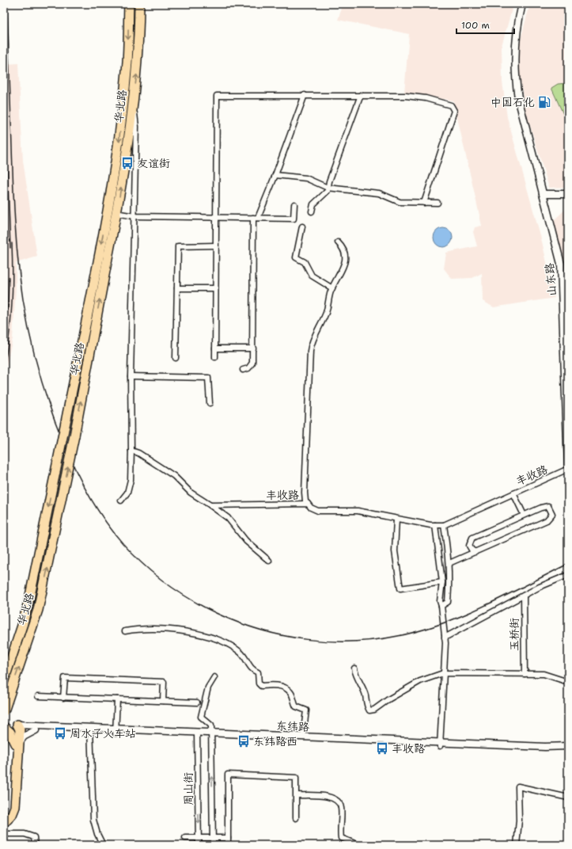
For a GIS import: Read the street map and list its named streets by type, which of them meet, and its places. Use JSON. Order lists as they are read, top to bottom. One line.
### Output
{"streets":{"highway":["华北路"],"main road":["山东路","东纬路"],"street":["丰收路","玉桥街","周山街"]},"crossings":[["东纬路","周山街"]],"places":{"fuel station":["中国石化"],"bus stop":["友谊街","周水子火车站","东纬路西","丰收路"]},"scale_bar":"100 m"}
